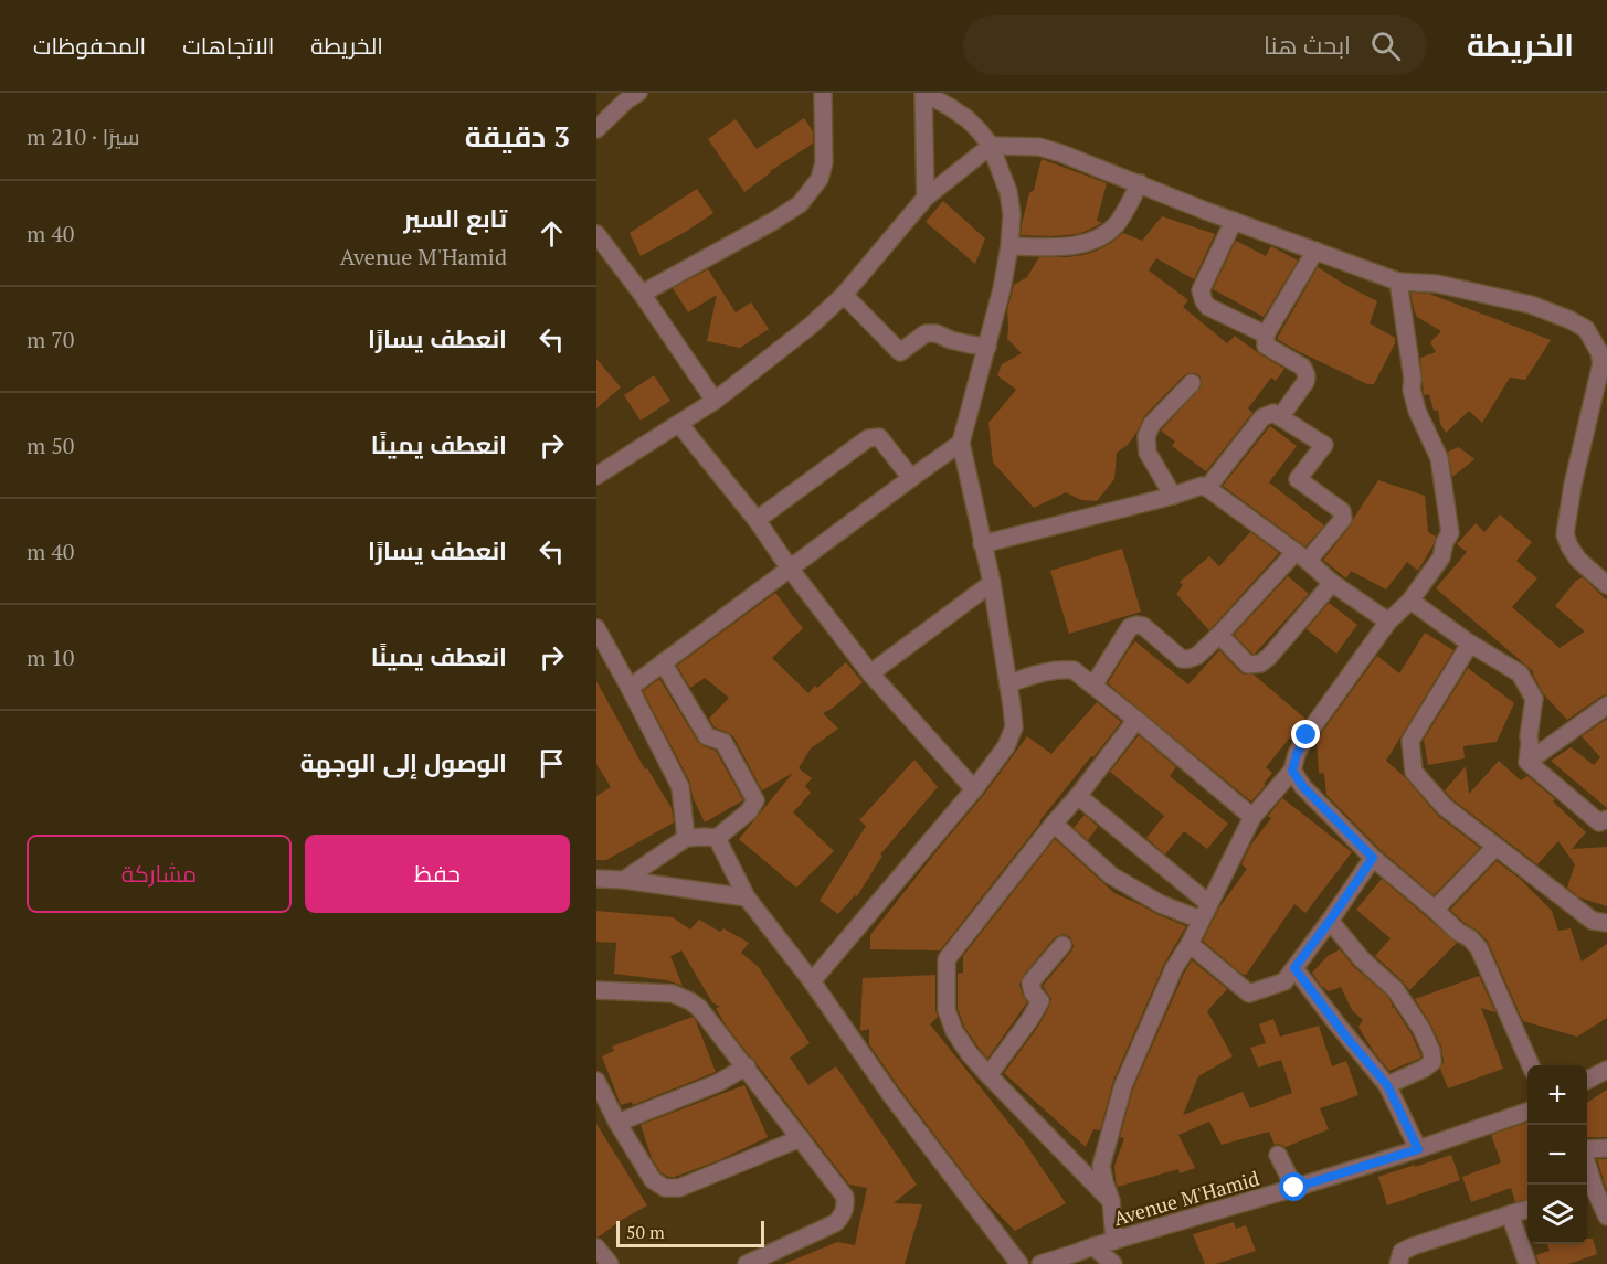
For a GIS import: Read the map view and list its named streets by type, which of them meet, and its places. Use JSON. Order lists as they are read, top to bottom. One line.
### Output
{"streets":{"street":["Avenue M'Hamid"]},"scale_bar":"50 m","page":{"header":"الخريطة","search":"ابحث هنا","nav":["الخريطة","الاتجاهات","المحفوظات"],"heading":["3 دقيقة","سيرًا · 210 m"],"list":[["تابع السير","Avenue M'Hamid","40 m"],["انعطف يسارًا","70 m"],["انعطف يمينًا","50 m"],["انعطف يسارًا","40 m"],["انعطف يمينًا","10 m"],"الوصول إلى الوجهة"],"buttons":["حفظ","مشاركة"],"map_buttons":["+","−"],"scale":"50 m"}}
